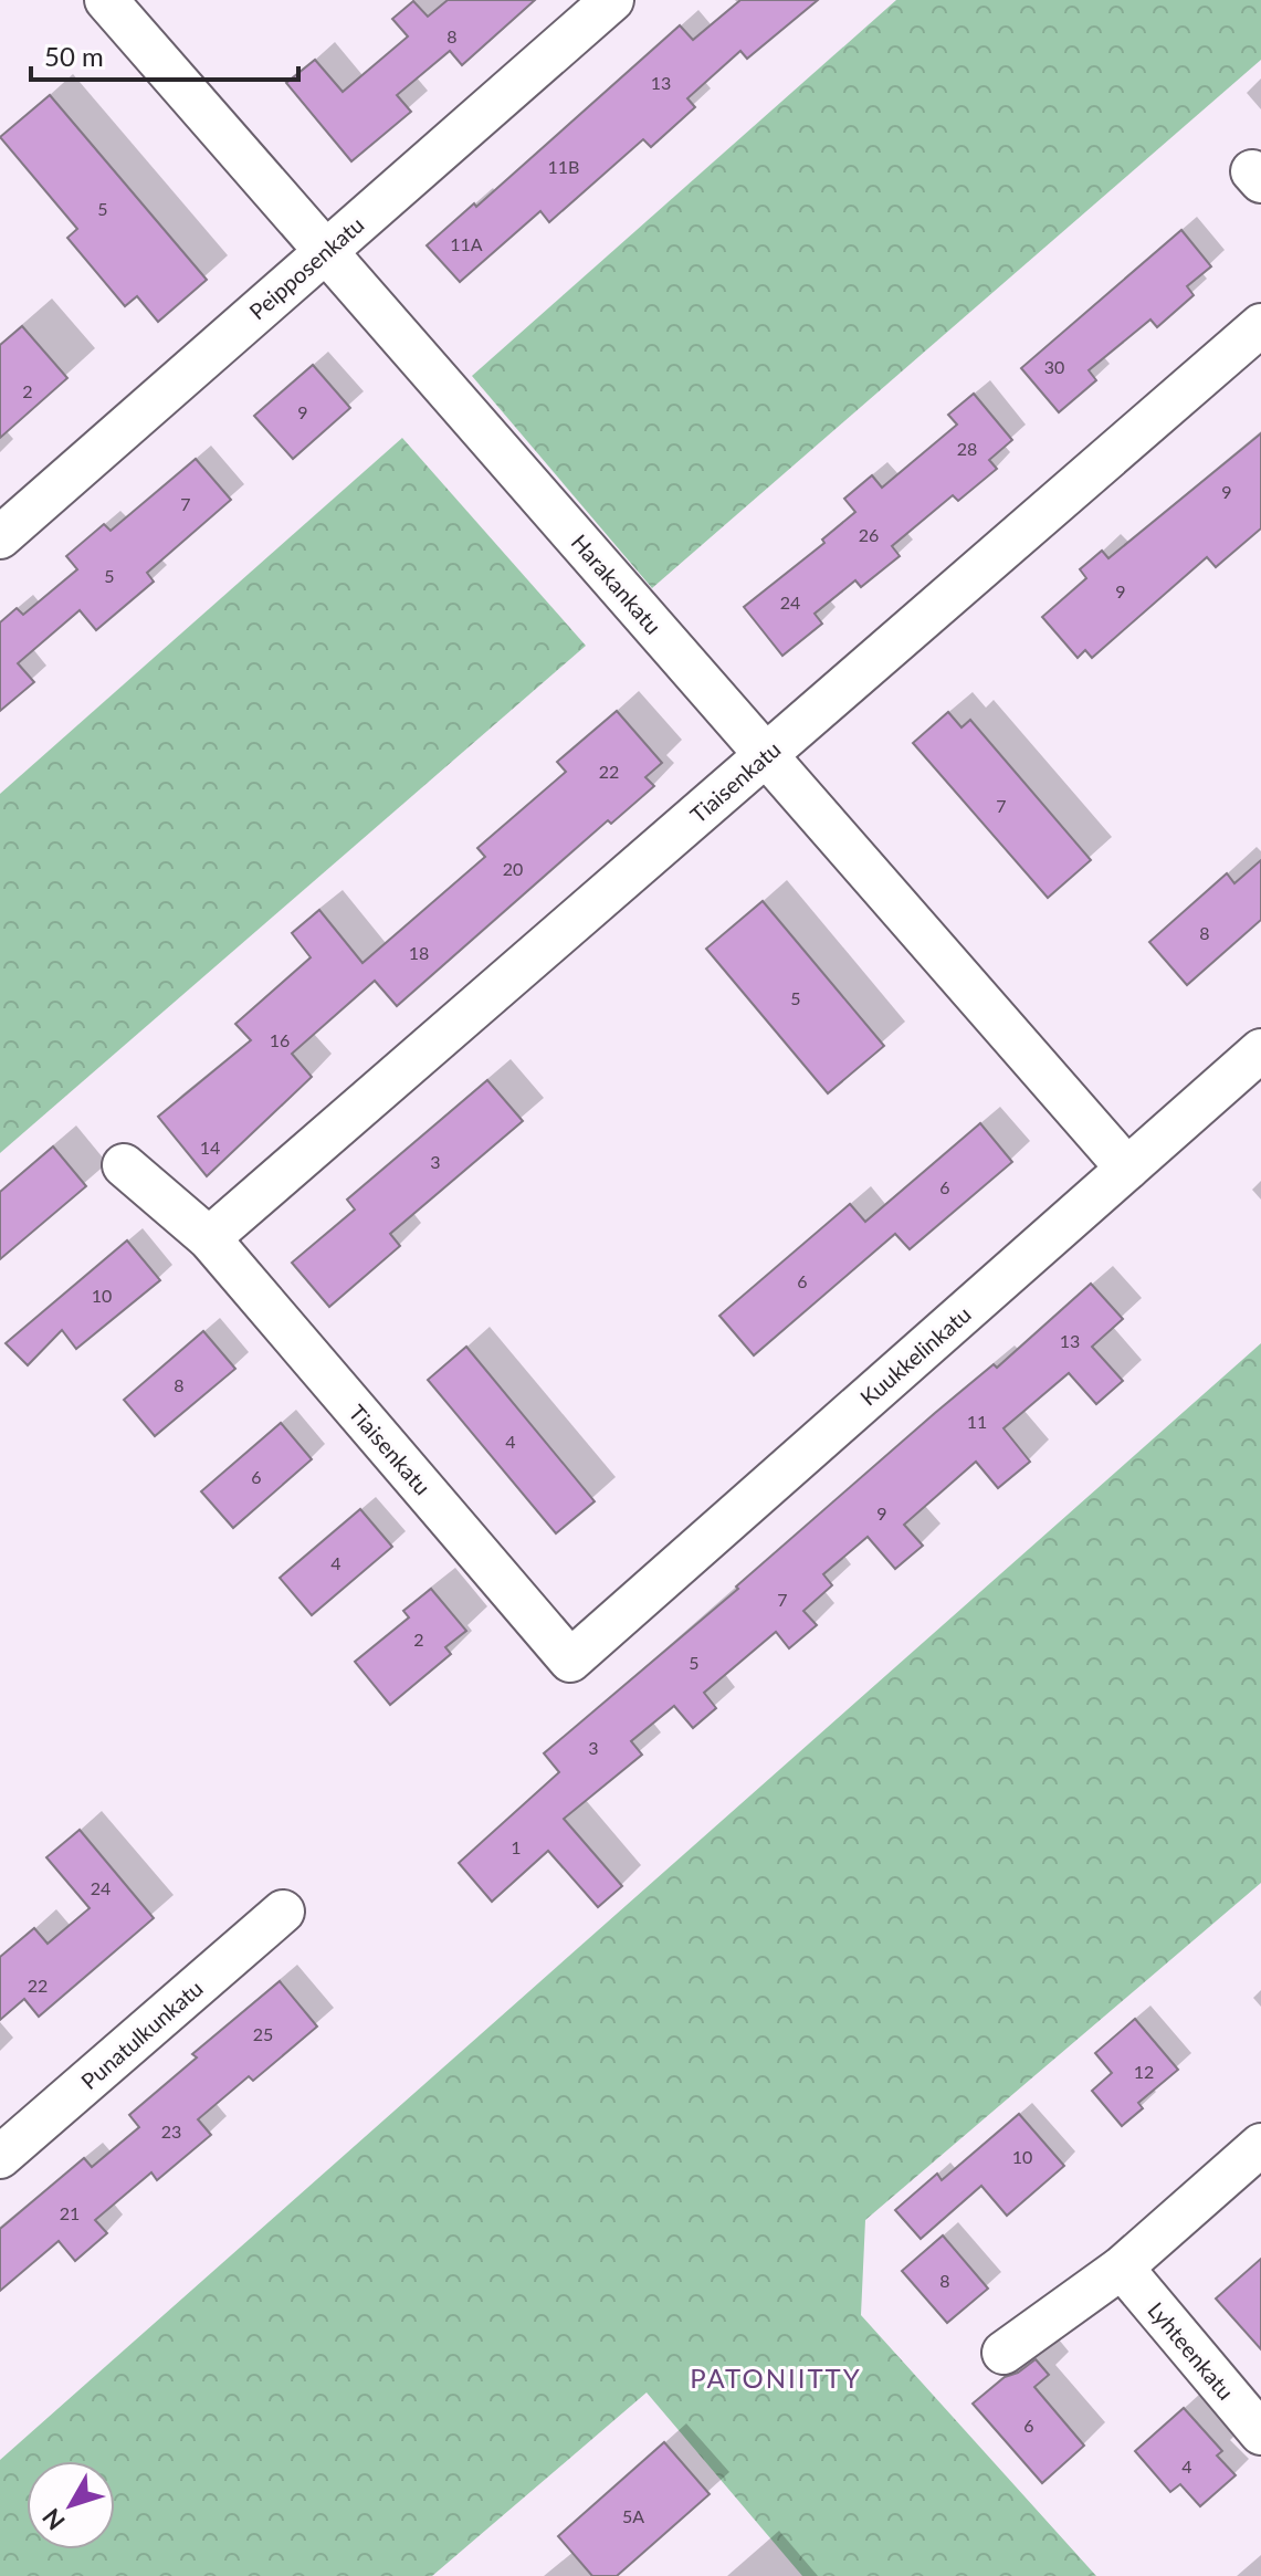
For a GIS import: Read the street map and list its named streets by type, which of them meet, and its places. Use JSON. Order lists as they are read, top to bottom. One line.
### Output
{"streets":{"street":["Peipposenkatu","Harakankatu","Tiaisenkatu","Kuukkelinkatu","Punatulkunkatu","Lyhteenkatu"]},"crossings":[["Peipposenkatu","Harakankatu"],["Harakankatu","Tiaisenkatu"],["Harakankatu","Kuukkelinkatu"],["Tiaisenkatu","Kuukkelinkatu"]],"districts":["PATONIITTY"],"house_numbers":["8","13","11B","5","11A","30","2","9","28","9","7","26","5","9","24","22","7","20","8","18","5","16","14","3","6","6","10","13","8","11","4","6","9","4","7","2","5","3","1","24","22","25","12","23","10","21","8","6","4","5A"],"scale_bar":"50 m","north":"bottom left"}
